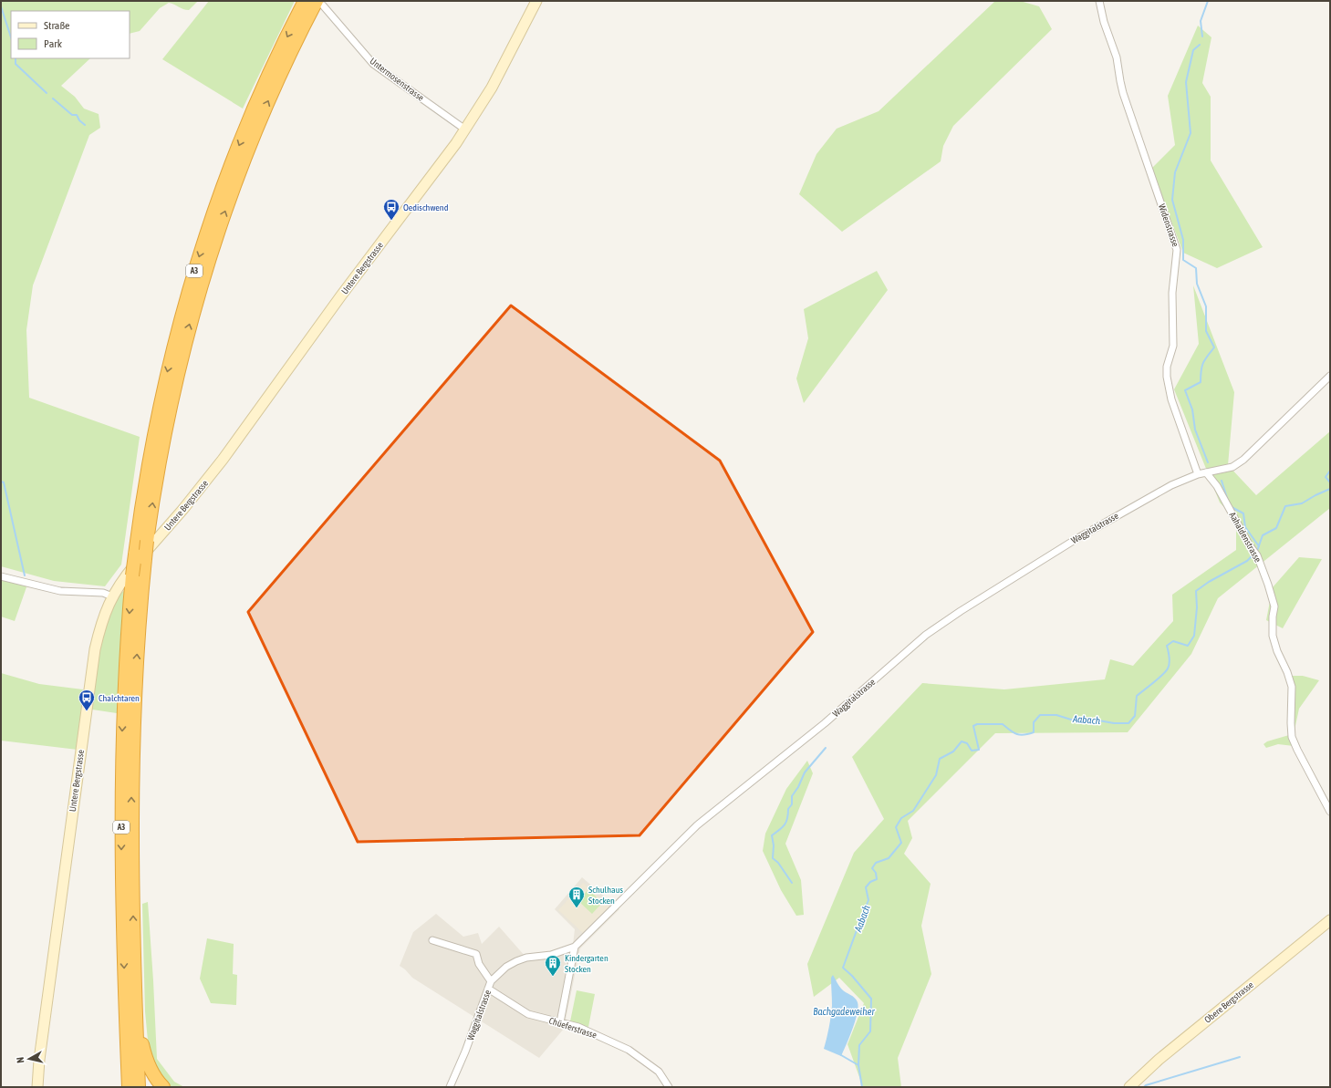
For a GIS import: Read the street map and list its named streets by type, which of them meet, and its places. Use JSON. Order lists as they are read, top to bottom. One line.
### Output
{"streets":{"highway":["A3"],"main road":["Untere Bergstrasse","Obere Bergstrasse"],"street":["Untermosenstrasse","Widenstrasse","Waggitalstrasse","Aahaldenstrasse","Chüeferstrasse"]},"crossings":[["Untermosenstrasse","Untere Bergstrasse"],["Untermosenstrasse","A3"],["Widenstrasse","Waggitalstrasse"],["Waggitalstrasse","Aahaldenstrasse"],["Waggitalstrasse","Chüeferstrasse"]],"water":["Aabach","Bachgadeweiher"],"places":{"bus stop":["Oedischwend","Chalchtaren"],"building":["Schulhaus Stocken","Kindergarten Stocken"]},"legend":["Straße","Park"],"north":"left"}
